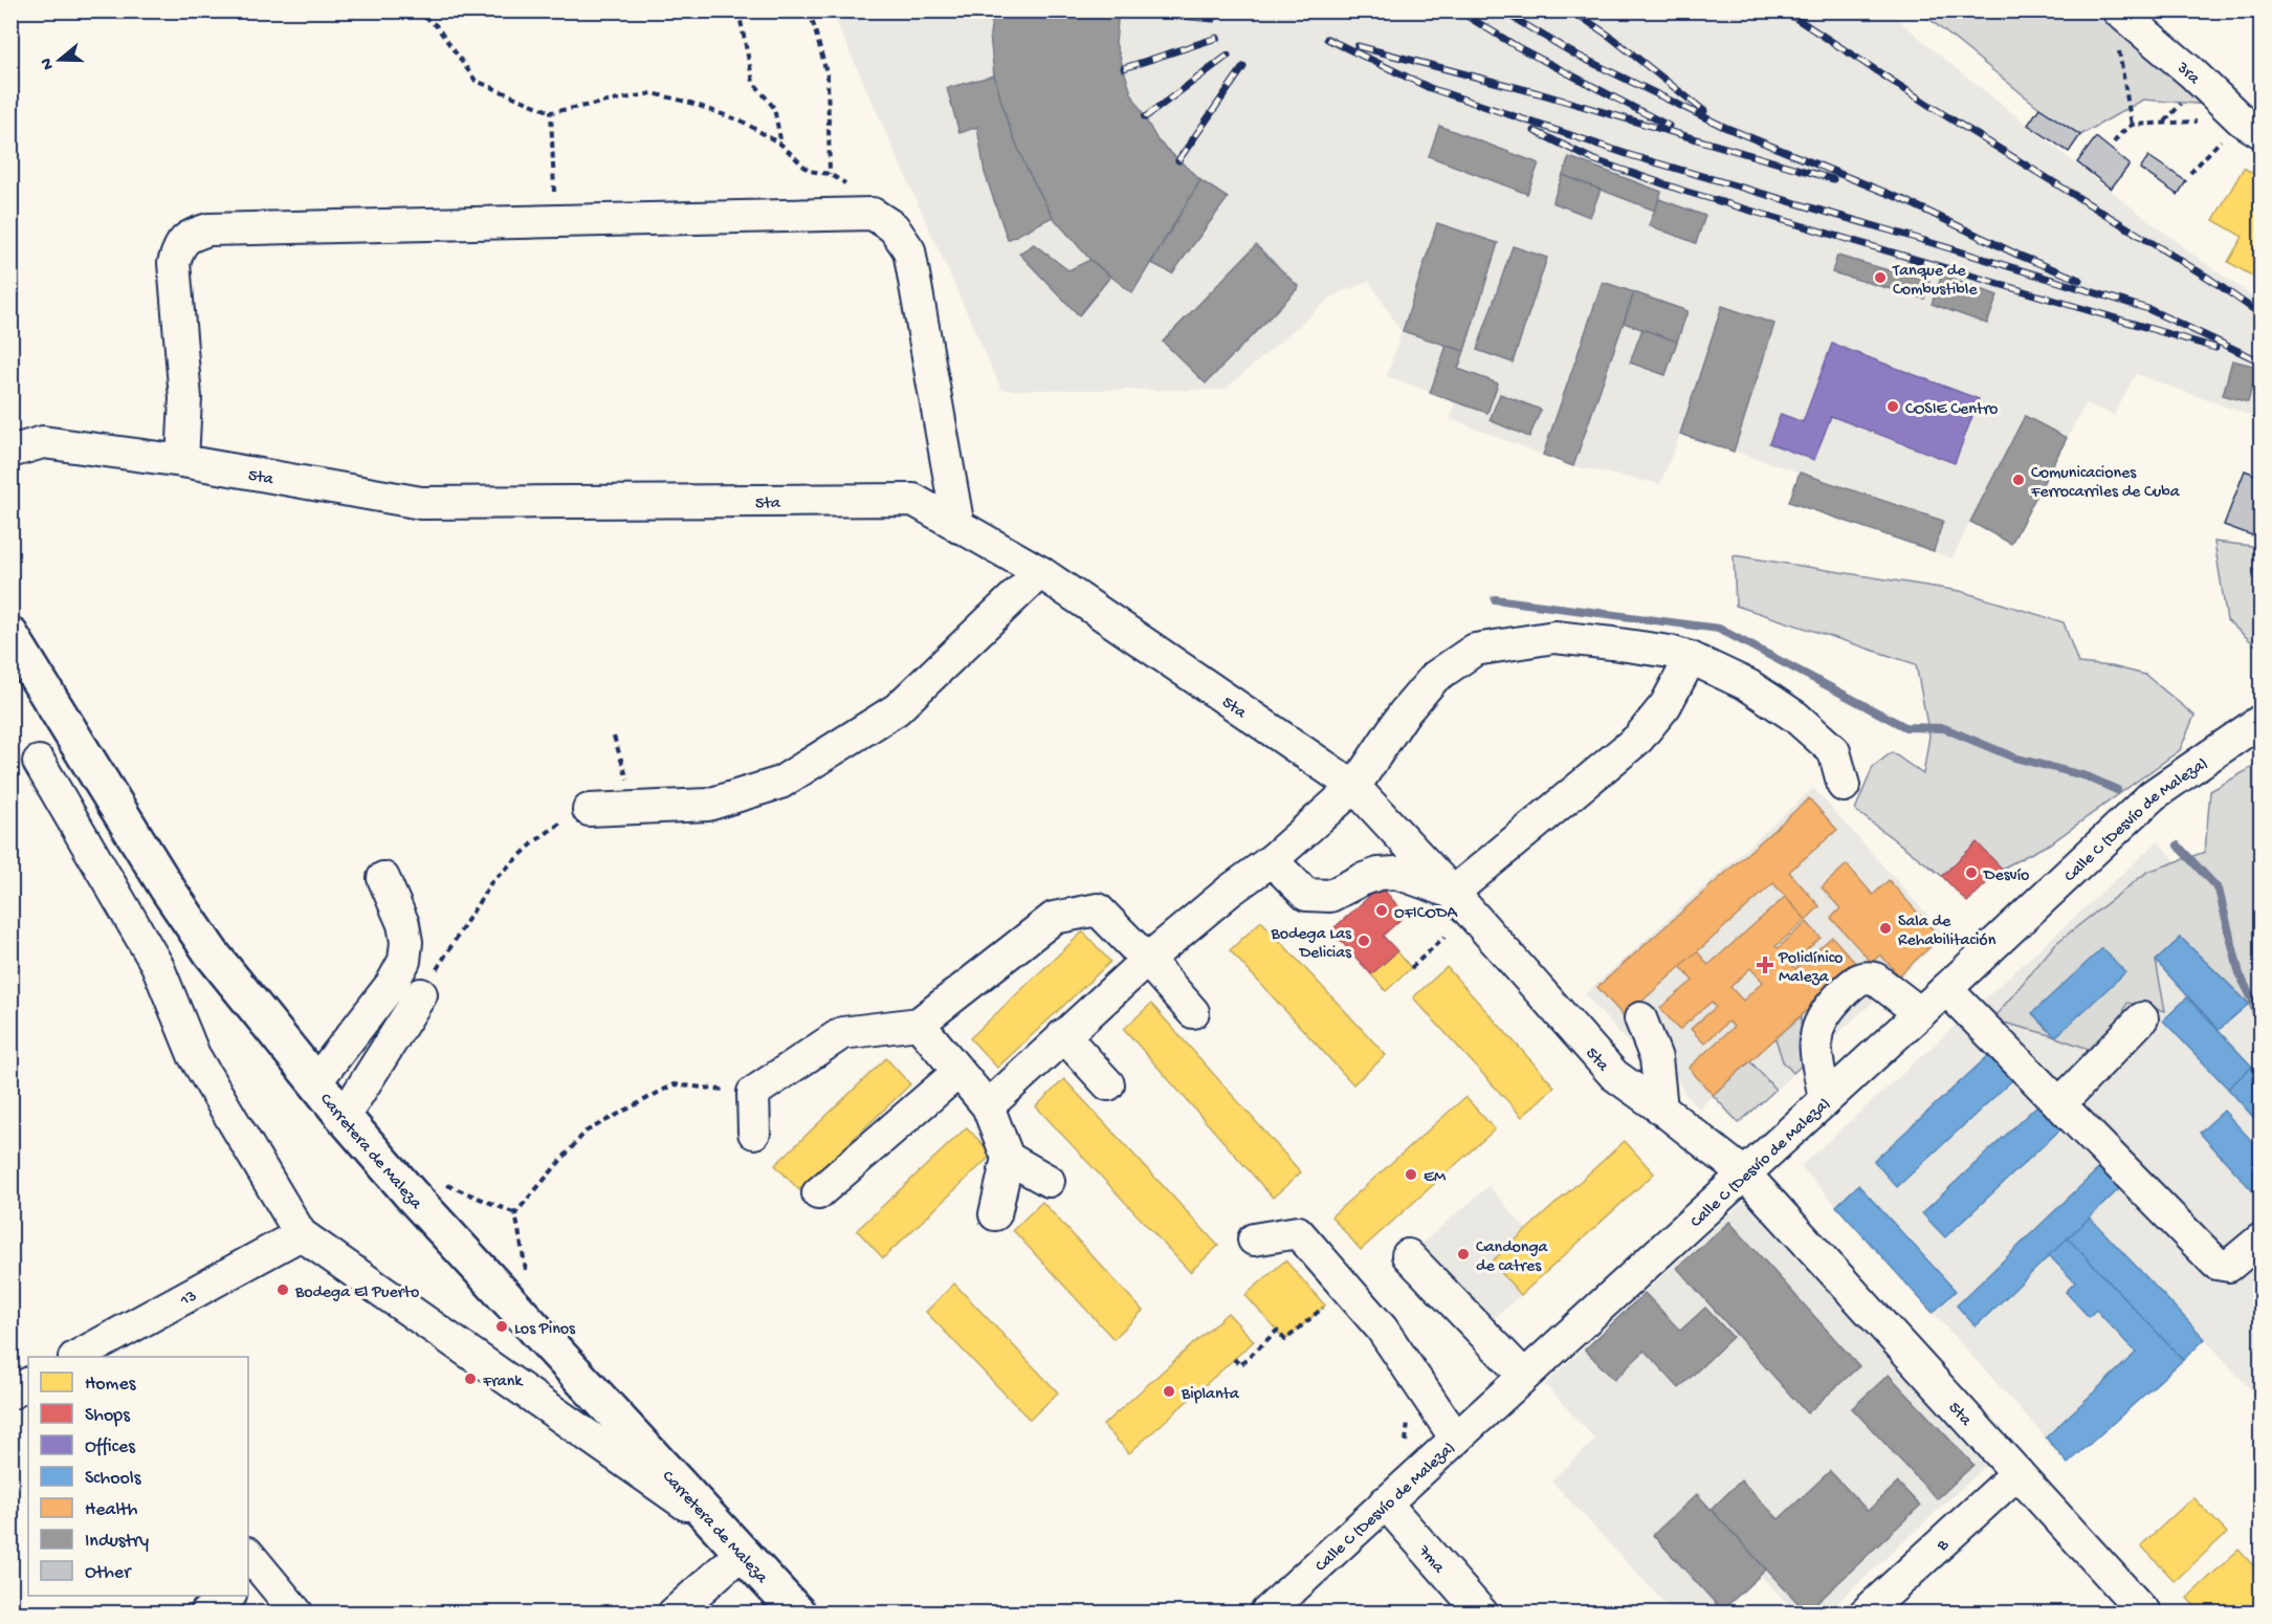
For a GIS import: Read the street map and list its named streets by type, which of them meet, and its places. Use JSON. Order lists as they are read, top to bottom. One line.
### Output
{"streets":{"main road":["Carretera de Maleza"],"street":["3ra","5ta","Calle C (Desvío de Maleza)","13","B","7ma"]},"crossings":[["5ta","Calle C (Desvío de Maleza)"],["5ta","B"],["Calle C (Desvío de Maleza)","7ma"]],"places":{"other":["Tanque de Combustible","COSIE Centro","Comunicaciones Ferrocarriles de Cuba","Desvío","OFICODA","Sala de Rehabilitación","Bodega Las Delicias","EM","Candonga de catres","Bodega El Puerto","Los Pinos","Frank","Biplanta"],"health":["Policlínico Maleza"]},"legend":["Homes","Shops","Offices","Schools","Health","Industry","Other"],"north":"left"}
